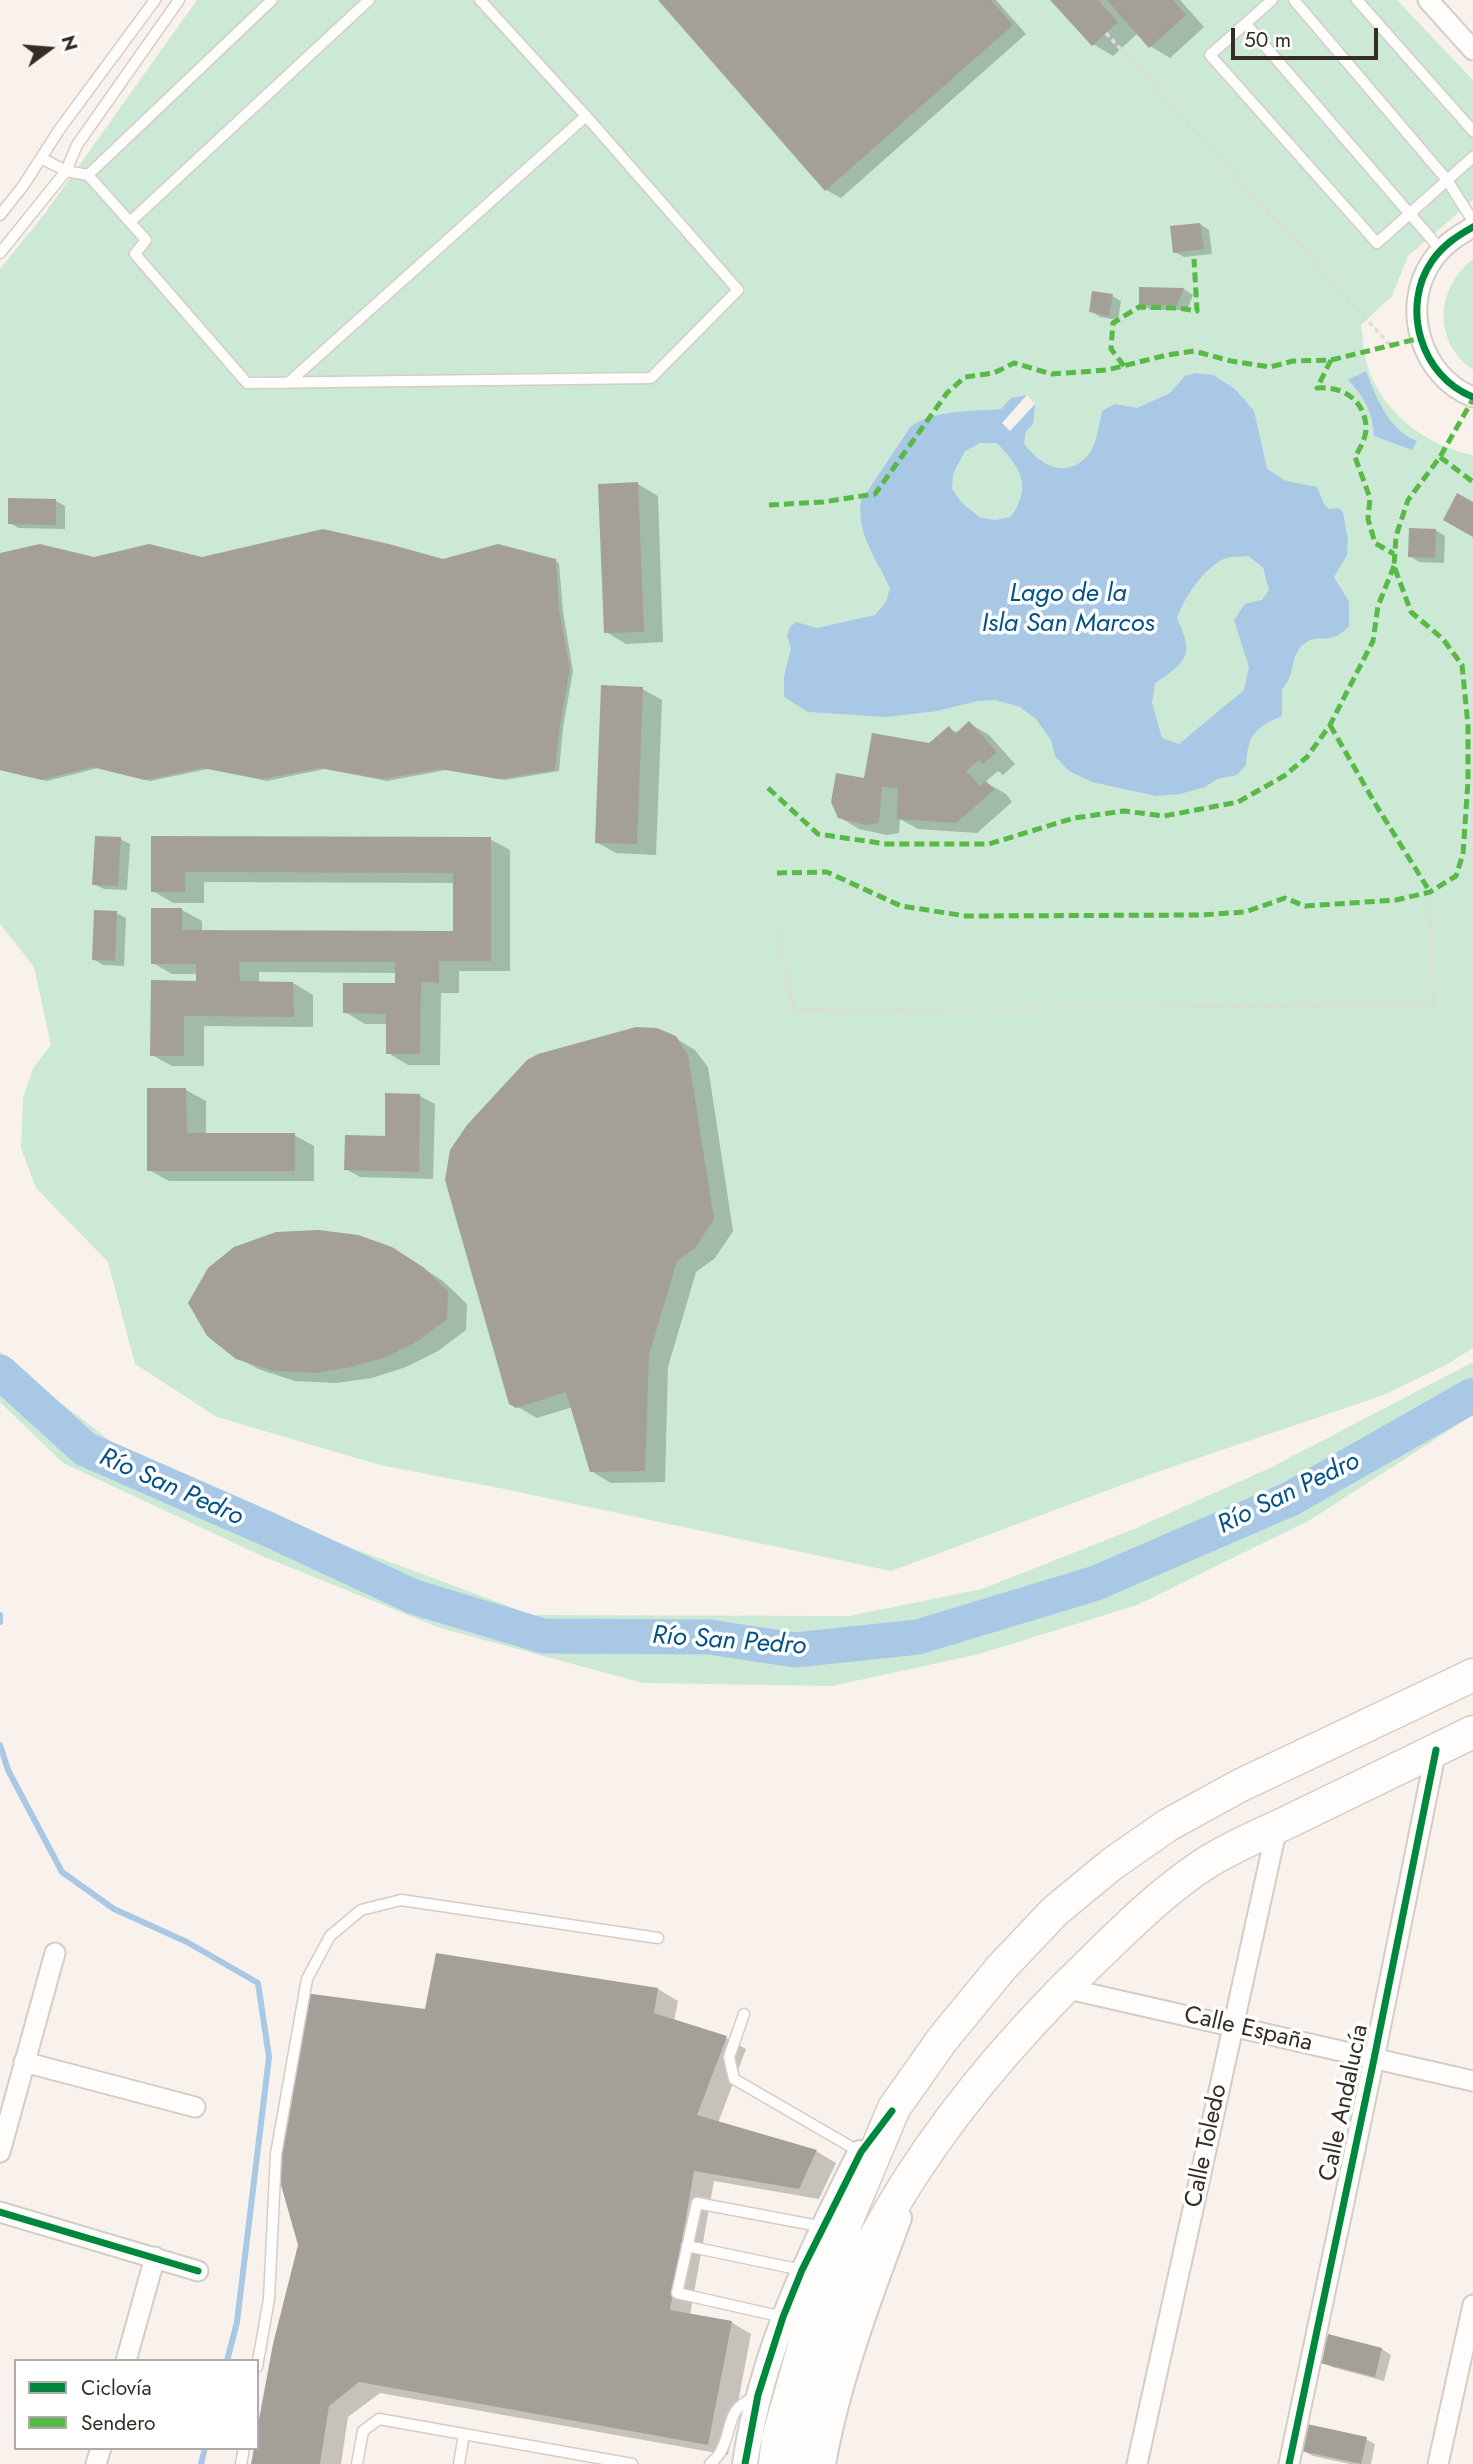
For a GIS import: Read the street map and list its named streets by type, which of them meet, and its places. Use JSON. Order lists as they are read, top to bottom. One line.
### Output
{"streets":{"street":["Calle España","Calle Andalucía","Calle Toledo"]},"crossings":[["Calle España","Calle Andalucía"],["Calle España","Calle Toledo"]],"water":["Lago de la Isla San Marcos","Río San Pedro"],"legend":["Ciclovía","Sendero"],"scale_bar":"50 m","north":"right"}
